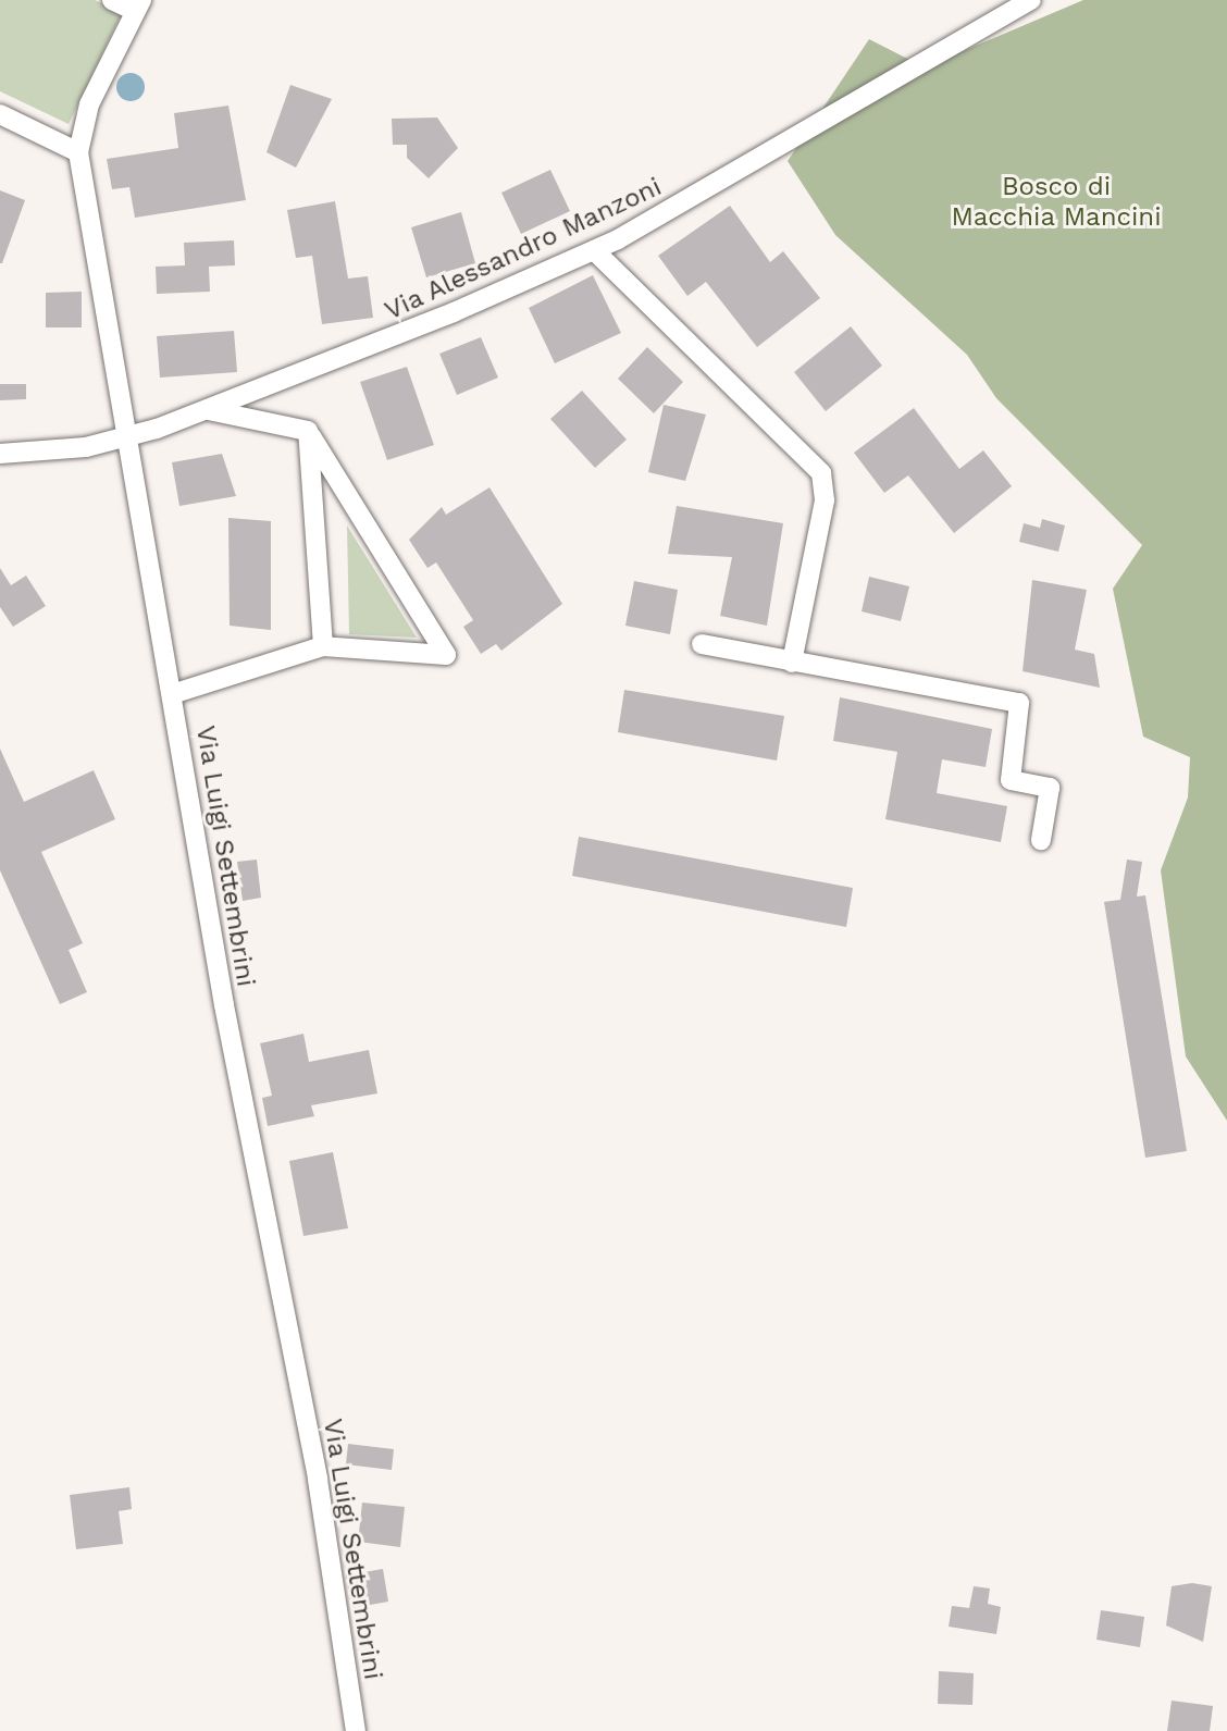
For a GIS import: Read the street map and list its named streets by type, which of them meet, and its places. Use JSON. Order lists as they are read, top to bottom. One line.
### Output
{"streets":{"street":["Via Alessandro Manzoni","Via Luigi Settembrini"]},"crossings":[["Via Alessandro Manzoni","Via Luigi Settembrini"]],"parks":["Bosco di Macchia Mancini"]}
